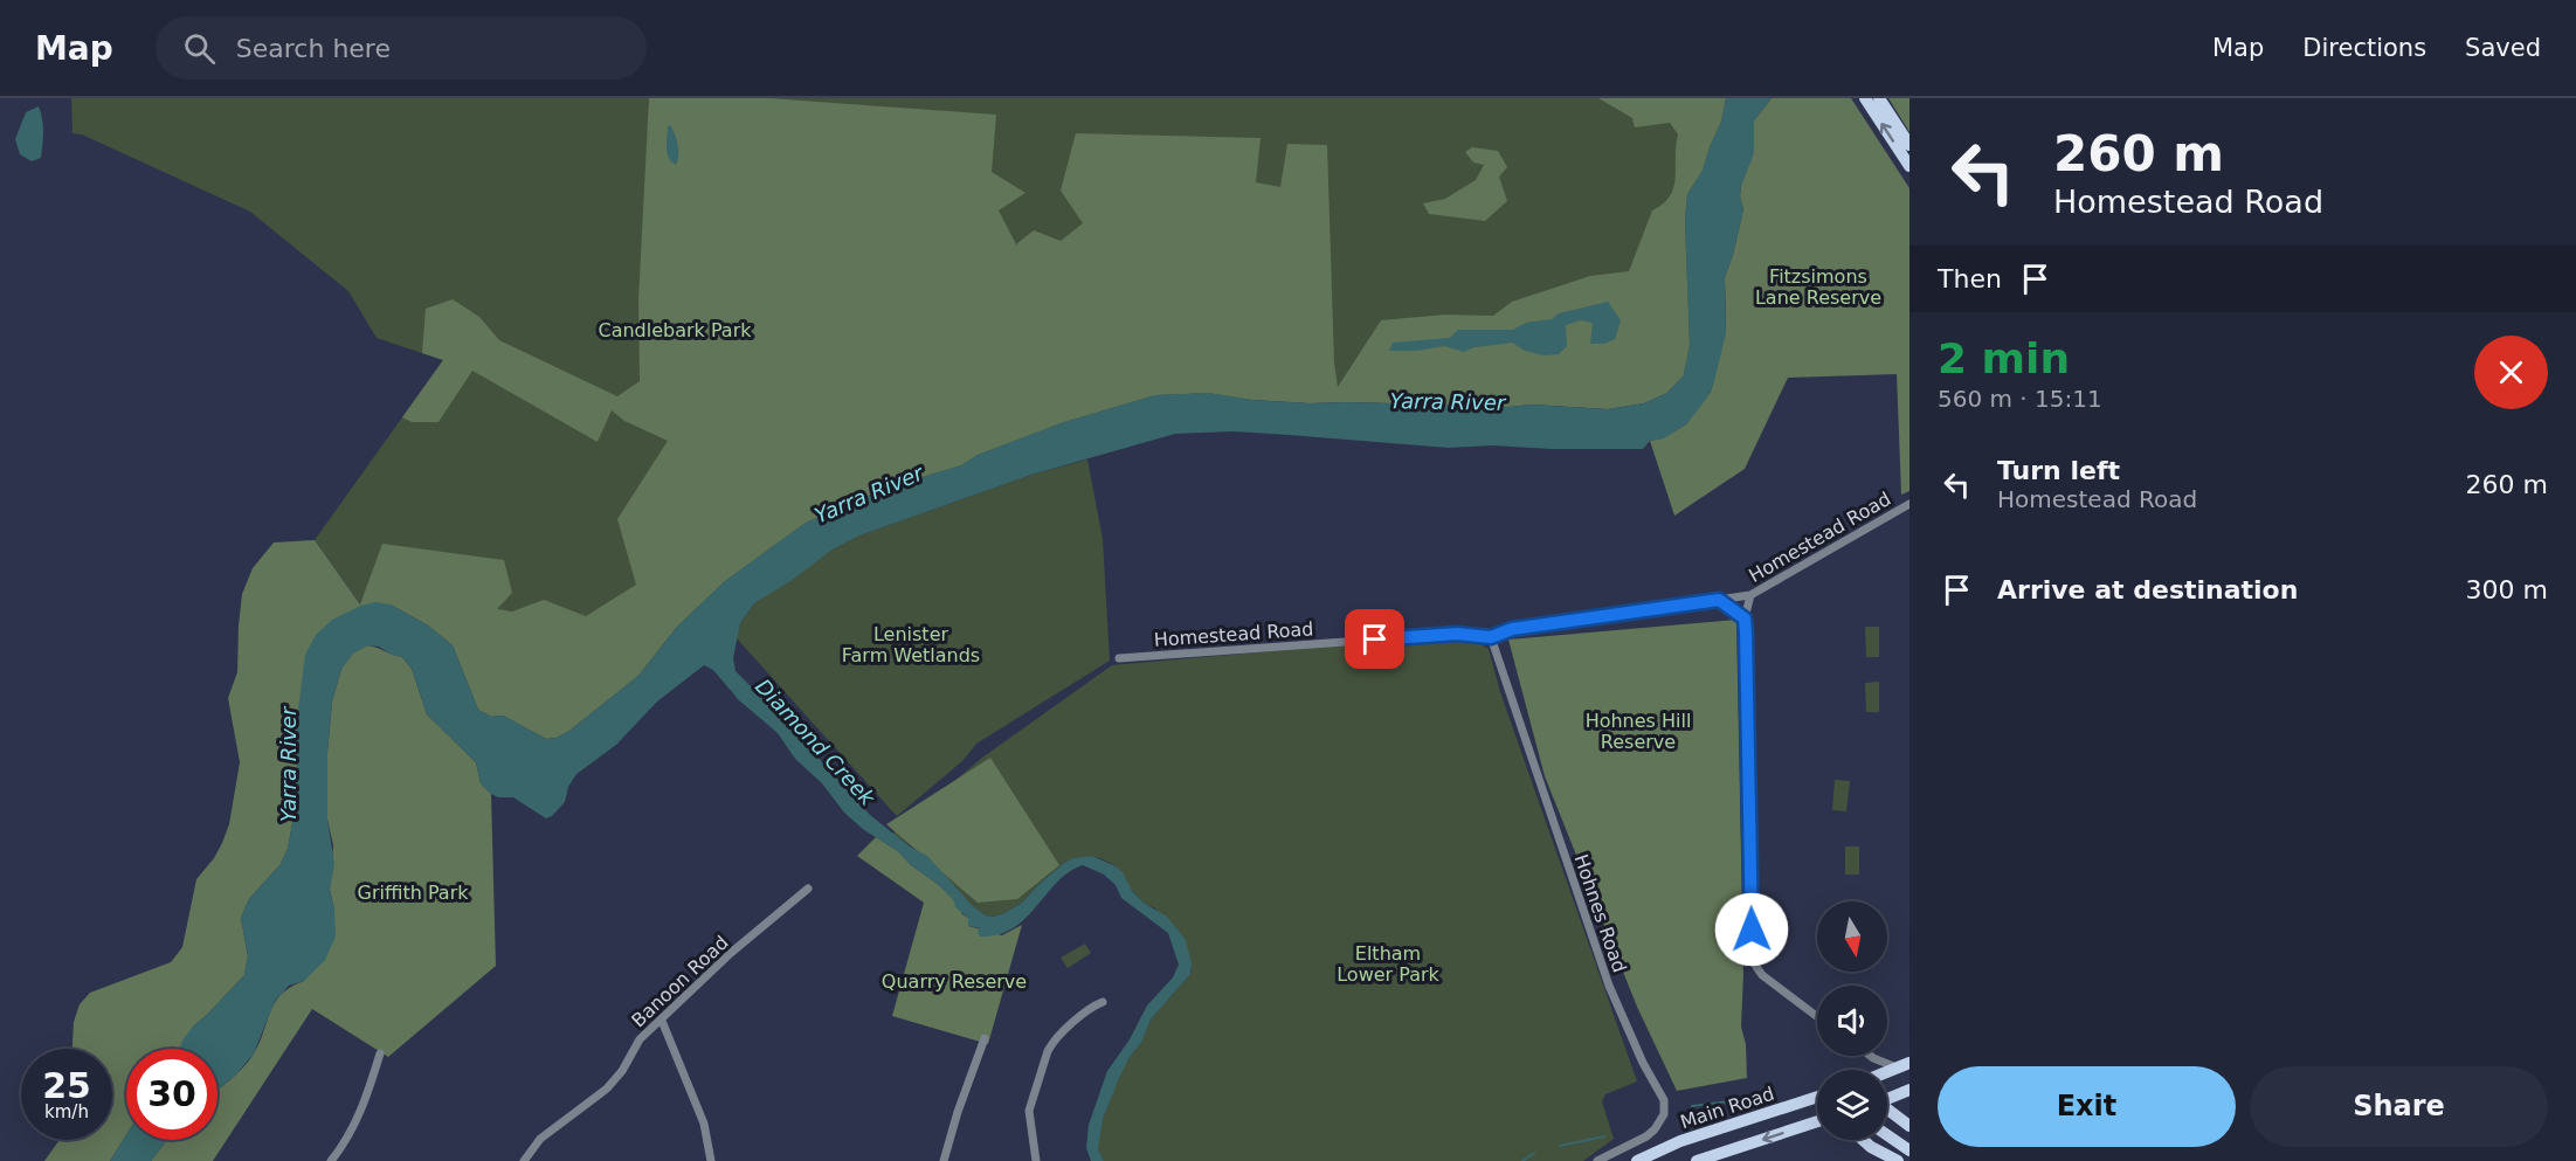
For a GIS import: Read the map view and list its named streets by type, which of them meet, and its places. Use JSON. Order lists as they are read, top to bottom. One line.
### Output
{"streets":{"main road":["Main Road"],"street":["Homestead Road","Hohnes Road","Banoon Road"]},"crossings":[["Homestead Road","Hohnes Road"]],"water":["Yarra River","Diamond Creek"],"parks":["Fitzsimons Lane Reserve","Candlebark Park","Lenister Farm Wetlands","Hohnes Hill Reserve","Griffith Park","Eltham Lower Park","Quarry Reserve"],"north":"bottom","page":{"header":"Map","search":"Search here","nav":["Map","Directions","Saved"],"turn":["260 m","Homestead Road"],"then":"Then","heading":["2 min","560 m · 15:11"],"list":[{"name":"Turn left","note":"Homestead Road","value":"260 m"},{"name":"Arrive at destination","value":"300 m"}],"speed":"25 km/h","limit":"30","buttons":["Exit","Share"]}}
